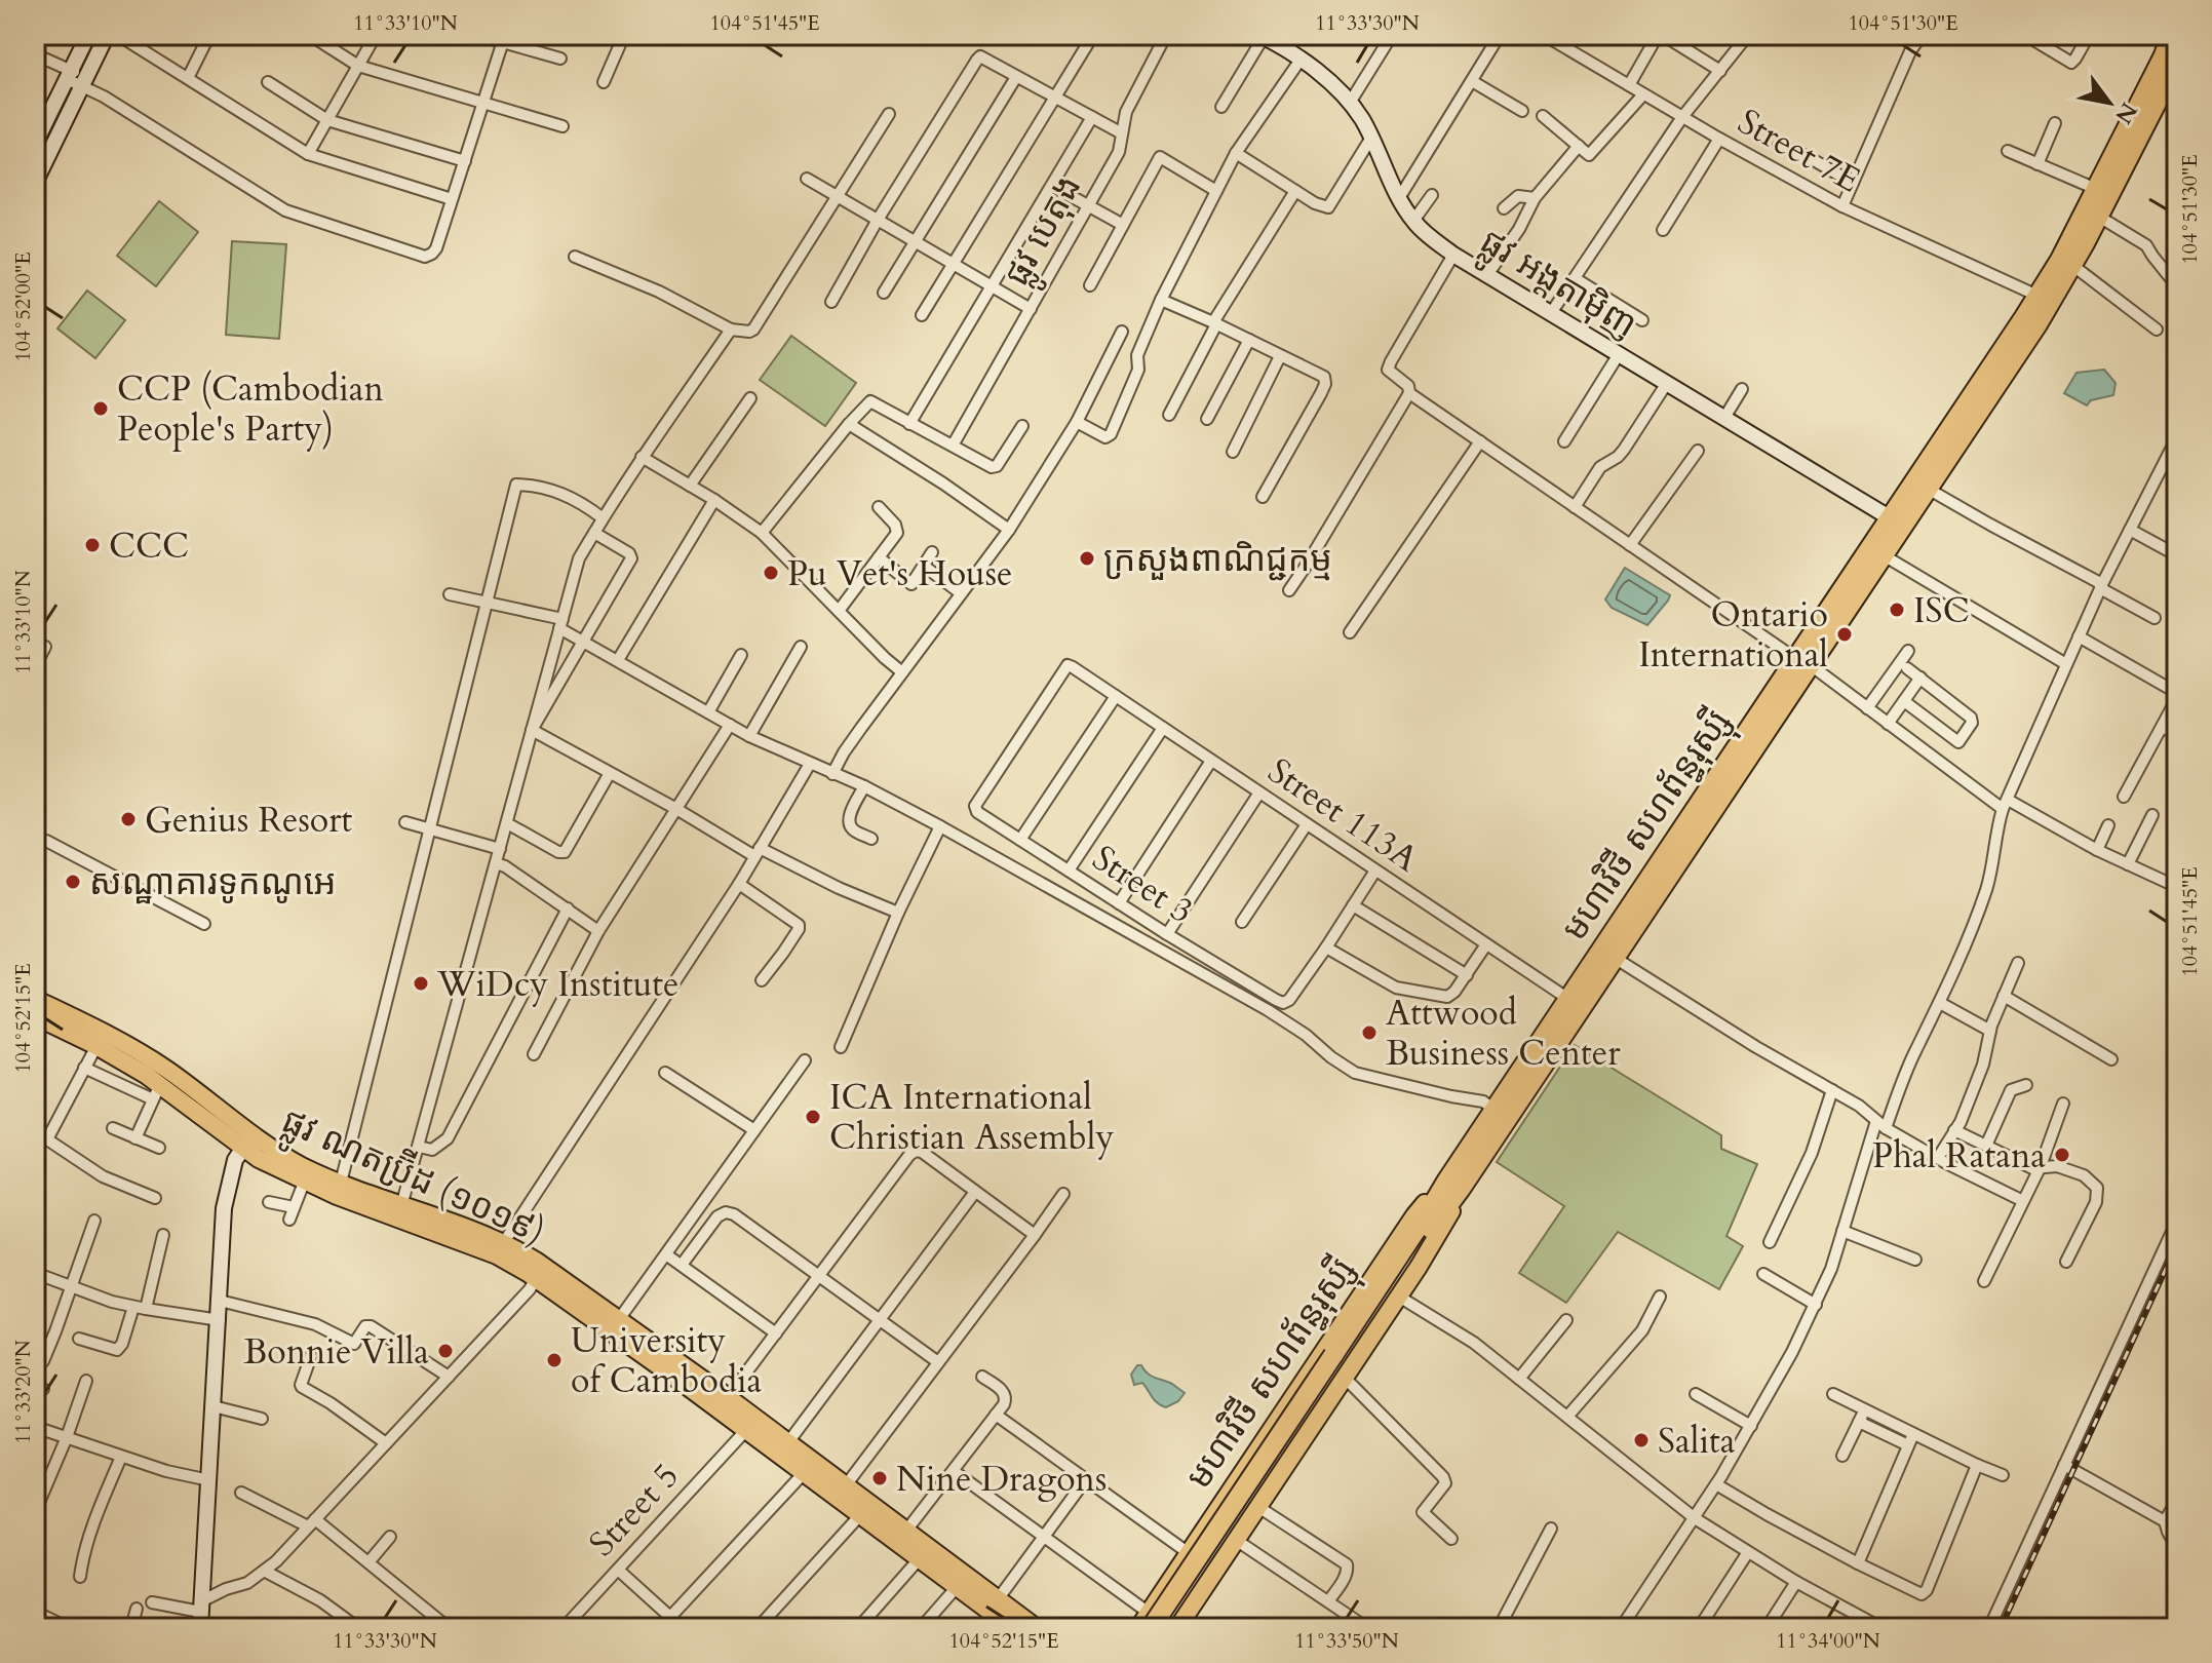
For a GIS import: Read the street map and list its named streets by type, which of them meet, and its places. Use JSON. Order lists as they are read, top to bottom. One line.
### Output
{"streets":{"highway":["មហាវិថី សហព័ន្ធរុស្ស៊ី"],"main road":["ផ្លូវ ណតប្រ៊ីដ (១០១៩)"],"street":["Street 7E","ផ្លូវ បេតុង","ផ្លូវ អង្តតាម៉ិញ","Street 113A","Street 3","Street 5"]},"crossings":[["Street 7E","មហាវិថី សហព័ន្ធរុស្ស៊ី"],["ផ្លូវ អង្តតាម៉ិញ","មហាវិថី សហព័ន្ធរុស្ស៊ី"],["Street 113A","មហាវិថី សហព័ន្ធរុស្ស៊ី"],["Street 113A","Street 3"],["ផ្លូវ ណតប្រ៊ីដ (១០១៩)","Street 5"]],"places":["CCP (Cambodian People's Party)","CCC","ក្រសួងពាណិជ្ជកម្ម","Pu Vet's House","ISC","Ontario International","Genius Resort","សណ្ឋាគារទូកណូអេ","WiDcy Institute","Attwood Business Center","ICA International Christian Assembly","Phal Ratana","Bonnie Villa","University of Cambodia","Salita","Nine Dragons"],"north":"bottom right","coordinates":["11°33'10\"N","104°51'45\"E","11°33'30\"N","104°51'30\"E","104°52'00\"E","104°52'15\"E","11°33'20\"N","11°33'50\"N","11°34'00\"N"]}
